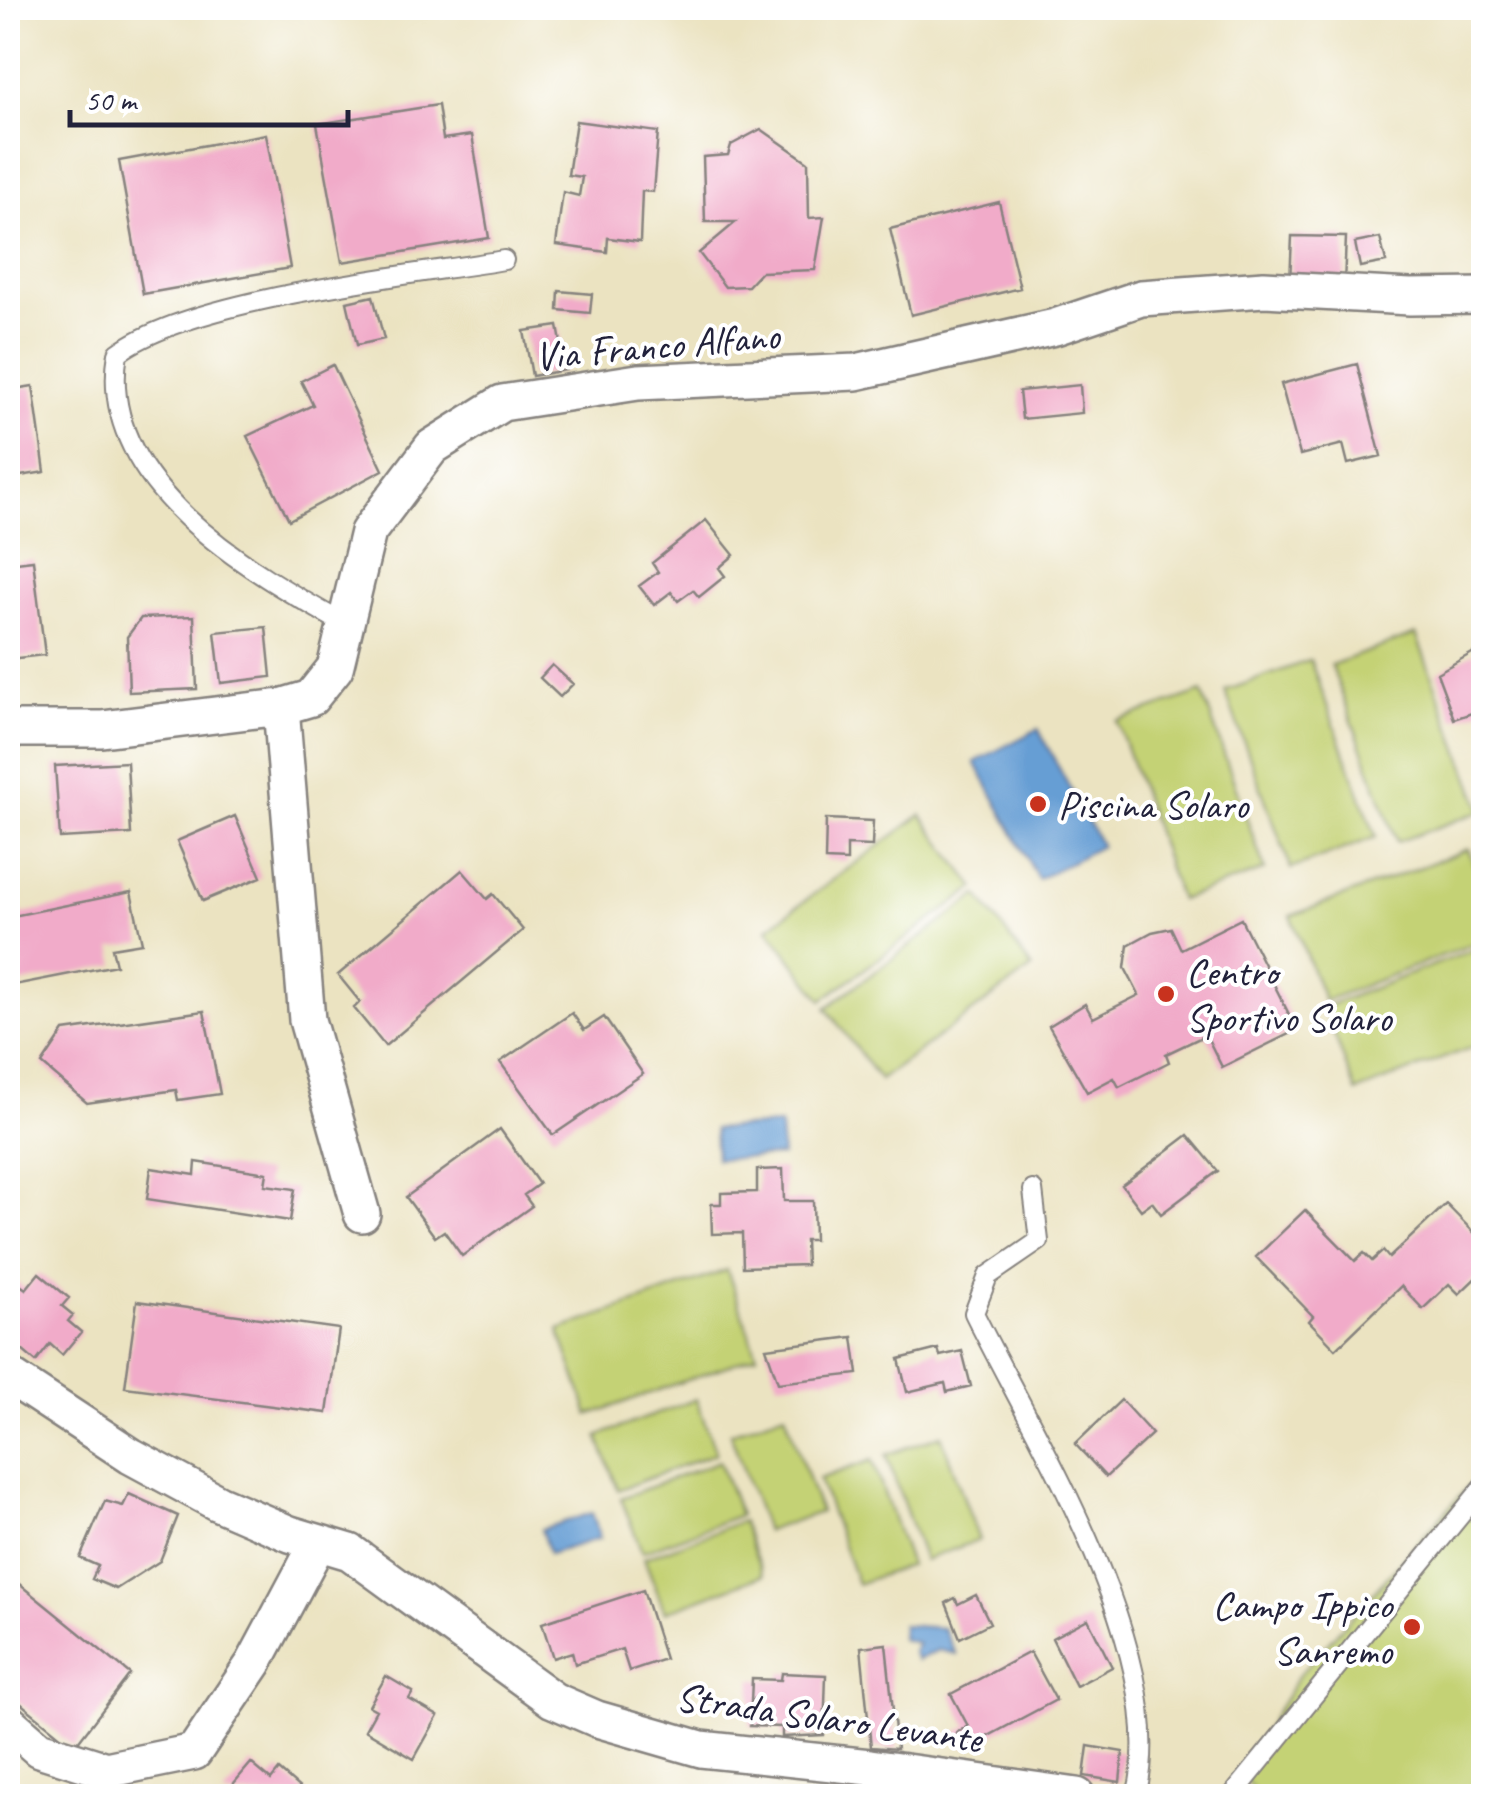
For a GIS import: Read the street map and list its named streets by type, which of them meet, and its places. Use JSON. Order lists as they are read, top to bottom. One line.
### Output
{"streets":{"street":["Via Franco Alfano","Strada Solaro Levante"]},"places":["Piscina Solaro","Centro Sportivo Solaro","Campo Ippico Sanremo"],"scale_bar":"50 m"}
